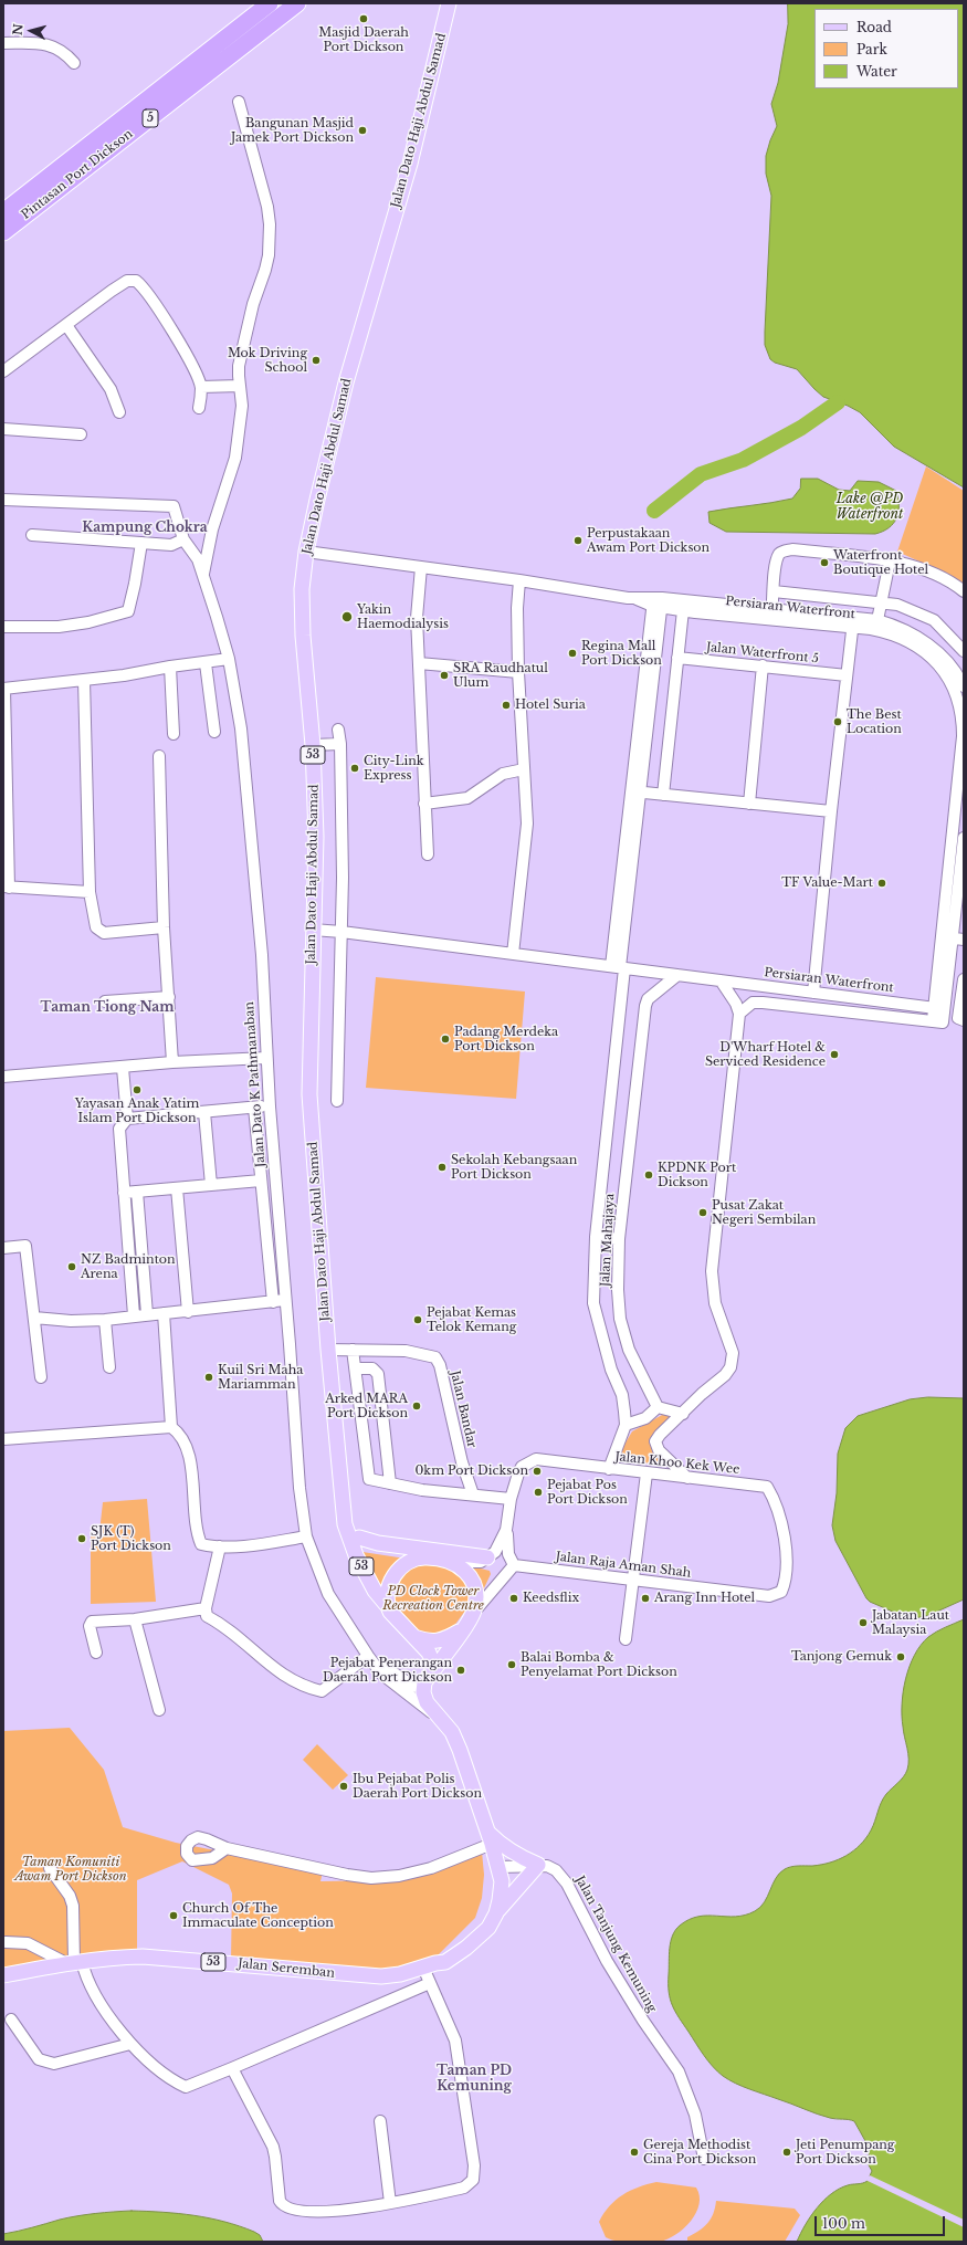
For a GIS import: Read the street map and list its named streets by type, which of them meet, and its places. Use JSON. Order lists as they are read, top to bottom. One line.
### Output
{"streets":{"highway":["5","Pintasan Port Dickson"],"main road":["Jalan Dato Haji Abdul Samad","53","Jalan Seremban"],"street":["Persiaran Waterfront","Jalan Waterfront 5","Jalan Dato K Pathmanaban","Jalan Mahajaya","Jalan Bandar","Jalan Khoo Kek Wee","Jalan Raja Aman Shah","Jalan Tanjung Kemuning"]},"crossings":[["Jalan Dato Haji Abdul Samad","Persiaran Waterfront"],["Jalan Dato Haji Abdul Samad","53"],["Jalan Dato Haji Abdul Samad","Jalan Bandar"],["Persiaran Waterfront","Jalan Mahajaya"],["53","Jalan Dato K Pathmanaban"],["53","Jalan Seremban"],["Jalan Dato K Pathmanaban","Jalan Seremban"],["Jalan Khoo Kek Wee","Jalan Raja Aman Shah"],["Jalan Tanjung Kemuning","Jalan Seremban"]],"districts":["Kampung Chokra","Taman Tiong Nam","Taman PD Kemuning"],"water":["Lake @PD Waterfront"],"parks":["PD Clock Tower Recreation Centre","Taman Komuniti Awam Port Dickson"],"places":["Masjid Daerah Port Dickson","Bangunan Masjid Jamek Port Dickson","Mok Driving School","Perpustakaan Awam Port Dickson","Waterfront Boutique Hotel","Yakin Haemodialysis","Regina Mall Port Dickson","SRA Raudhatul Ulum","Hotel Suria","The Best Location","City-Link Express","TF Value-Mart","Padang Merdeka Port Dickson","D'Wharf Hotel & Serviced Residence","Yayasan Anak Yatim Islam Port Dickson","Sekolah Kebangsaan Port Dickson","KPDNK Port Dickson","Pusat Zakat Negeri Sembilan","NZ Badminton Arena","Pejabat Kemas Telok Kemang","Kuil Sri Maha Mariamman","Arked MARA Port Dickson","0km Port Dickson","Pejabat Pos Port Dickson","SJK (T) Port Dickson","Keedsflix","Arang Inn Hotel","Jabatan Laut Malaysia","Tanjong Gemuk","Balai Bomba & Penyelamat Port Dickson","Pejabat Penerangan Daerah Port Dickson","Ibu Pejabat Polis Daerah Port Dickson","Church Of The Immaculate Conception","Gereja Methodist Cina Port Dickson","Jeti Penumpang Port Dickson"],"legend":["Road","Park","Water"],"scale_bar":"100 m","north":"left"}
